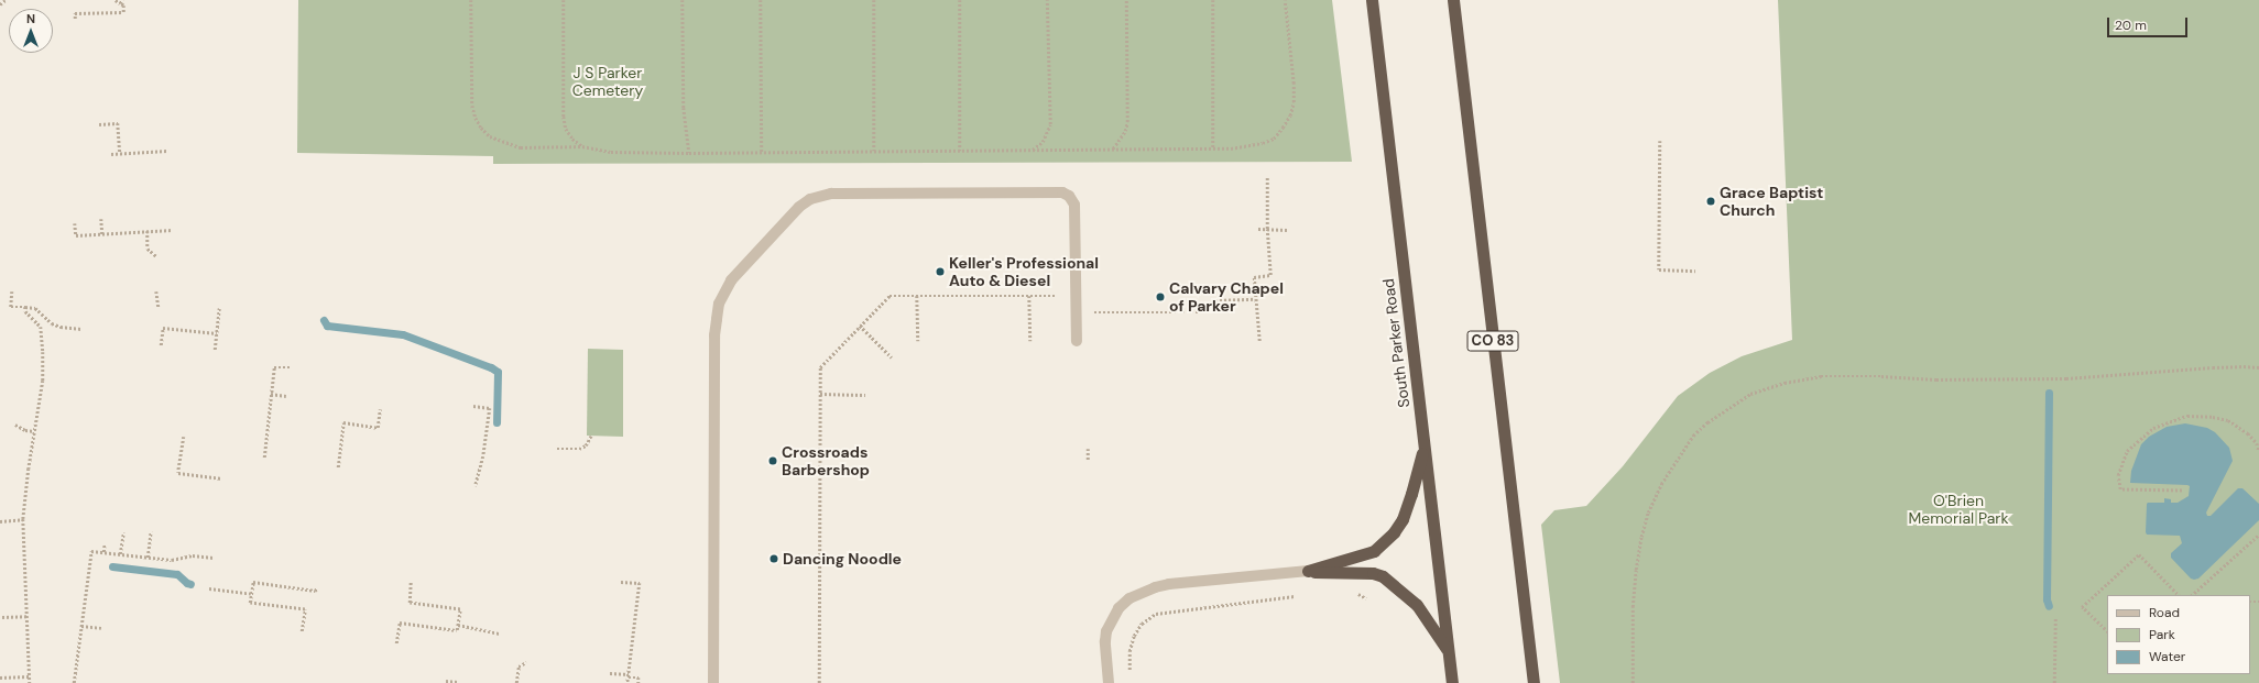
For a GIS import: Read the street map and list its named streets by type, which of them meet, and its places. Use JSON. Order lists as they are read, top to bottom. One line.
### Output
{"streets":{"highway":["CO 83","South Parker Road"]},"parks":["J S Parker Cemetery","O'Brien Memorial Park"],"places":["Grace Baptist Church","Keller's Professional Auto & Diesel","Calvary Chapel of Parker","Crossroads Barbershop","Dancing Noodle"],"legend":["Road","Park","Water"],"scale_bar":"20 m","north":"top"}
